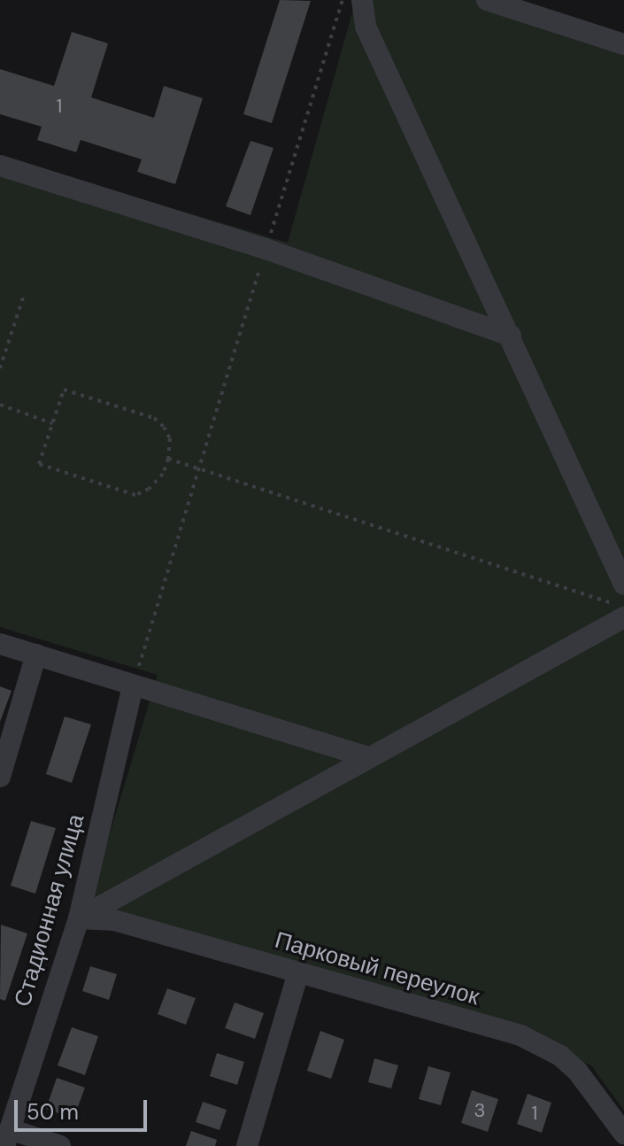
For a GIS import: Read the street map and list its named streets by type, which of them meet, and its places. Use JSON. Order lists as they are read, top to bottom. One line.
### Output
{"streets":{"street":["Стадионная улица","Парковый переулок"]},"crossings":[["Стадионная улица","Парковый переулок"]],"house_numbers":["1","3","1"],"scale_bar":"50 m"}
